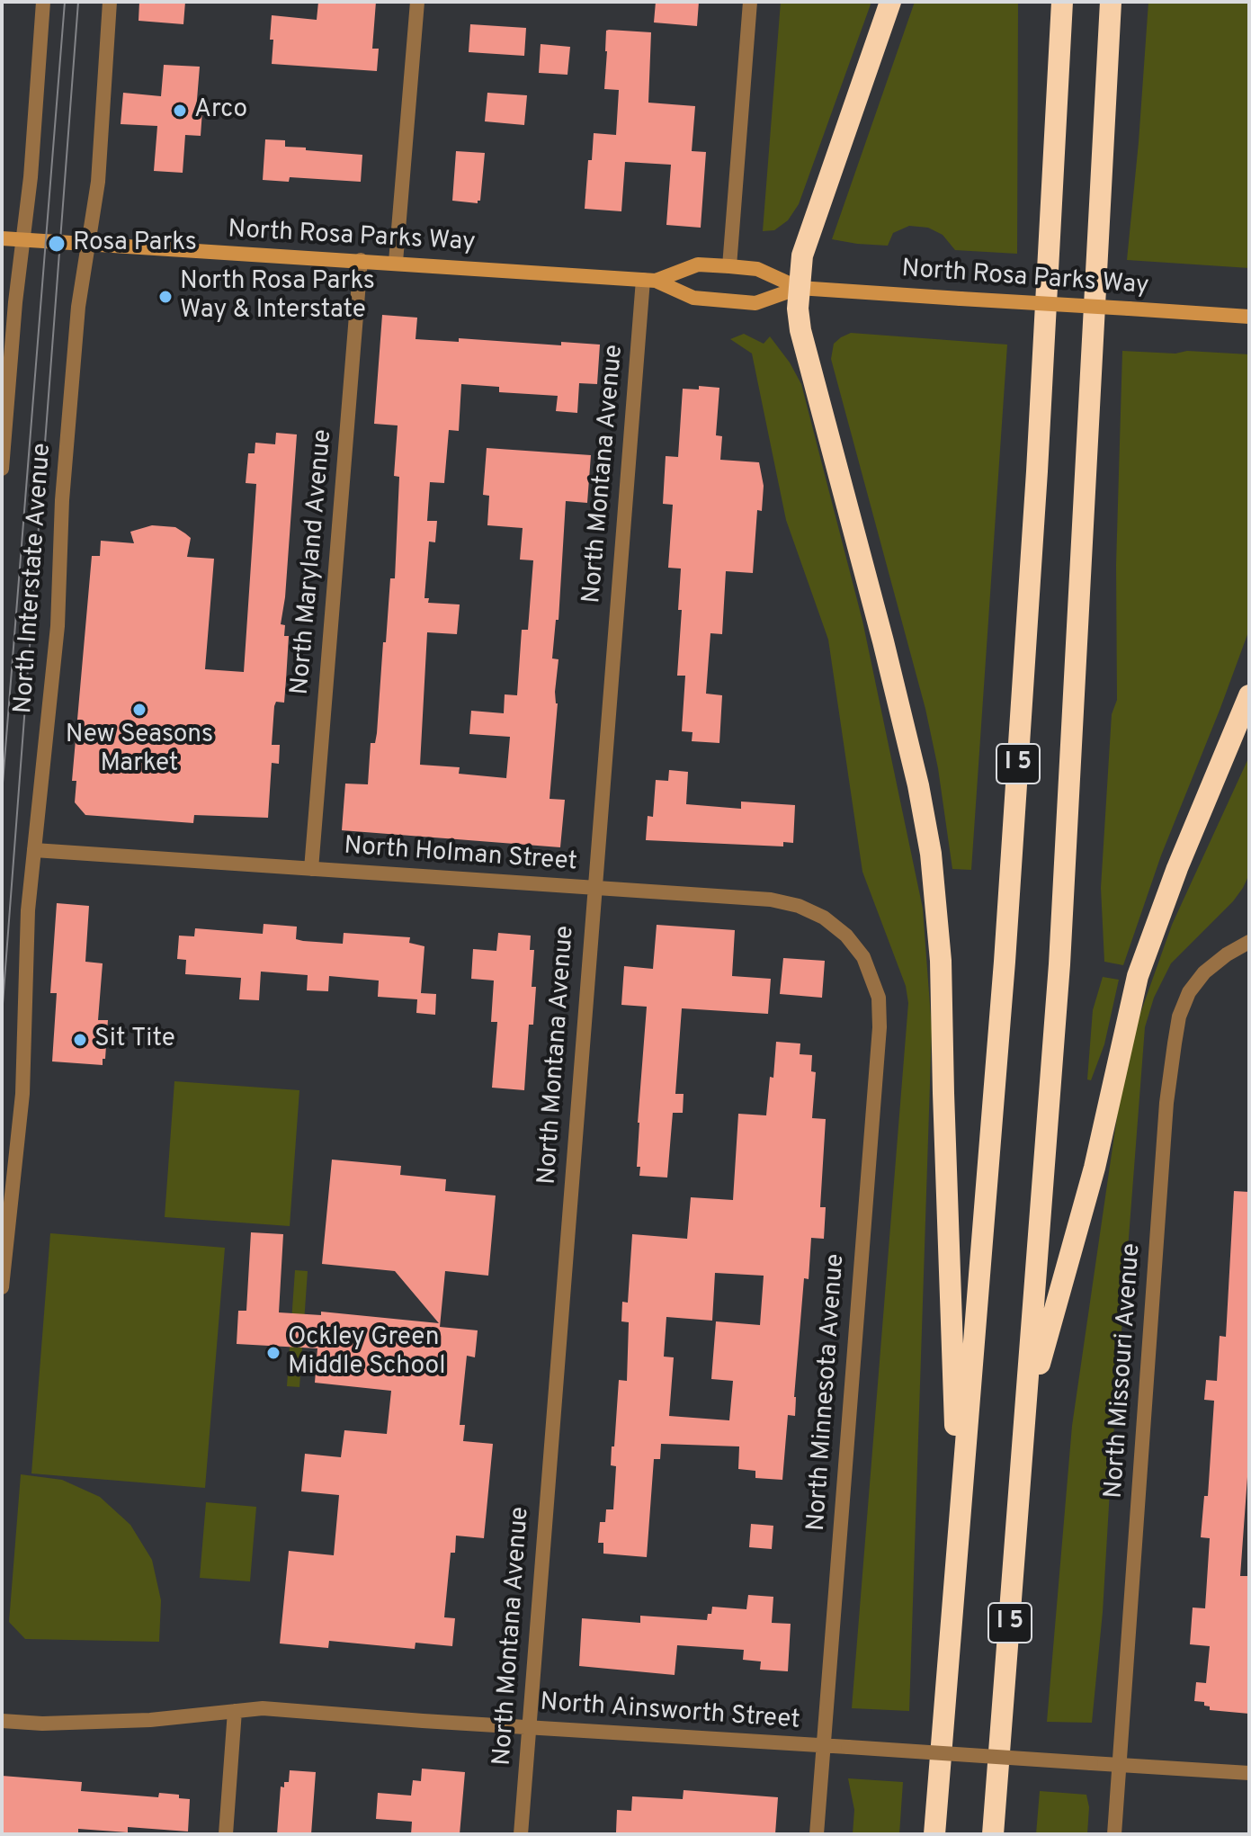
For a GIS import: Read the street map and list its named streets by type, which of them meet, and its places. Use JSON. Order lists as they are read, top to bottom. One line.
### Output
{"streets":{"highway":["I 5"],"main road":["North Rosa Parks Way"],"street":["North Montana Avenue","North Maryland Avenue","North Interstate Avenue","North Holman Street","North Missouri Avenue","North Minnesota Avenue","North Ainsworth Street"]},"crossings":[["North Rosa Parks Way","North Montana Avenue"],["North Rosa Parks Way","North Maryland Avenue"],["North Rosa Parks Way","North Interstate Avenue"],["North Montana Avenue","North Holman Street"],["North Montana Avenue","North Ainsworth Street"],["North Maryland Avenue","North Holman Street"],["North Interstate Avenue","North Holman Street"],["North Holman Street","North Minnesota Avenue"],["North Missouri Avenue","North Ainsworth Street"],["North Minnesota Avenue","North Ainsworth Street"]],"places":["Arco","Rosa Parks","North Rosa Parks Way & Interstate","New Seasons Market","Sit Tite","Ockley Green Middle School"]}
